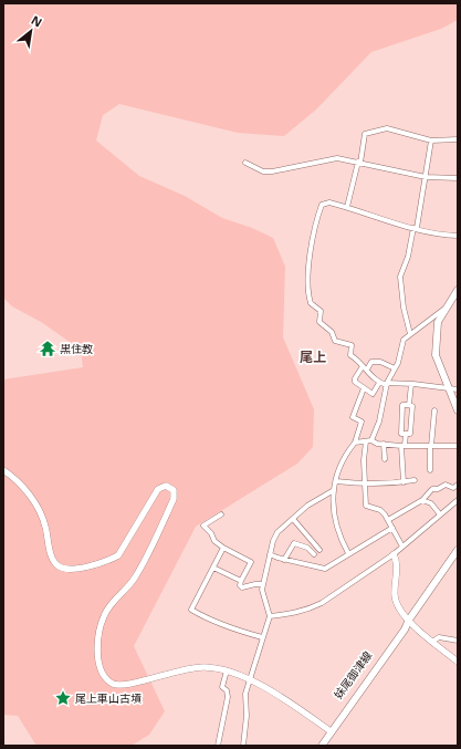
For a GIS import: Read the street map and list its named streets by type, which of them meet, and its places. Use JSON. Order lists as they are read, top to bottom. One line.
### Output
{"streets":{"main road":["妹尾御津線"]},"districts":["尾上"],"places":{"temple":["黒住教"],"place":["尾上車山古墳"]},"north":"top right"}
